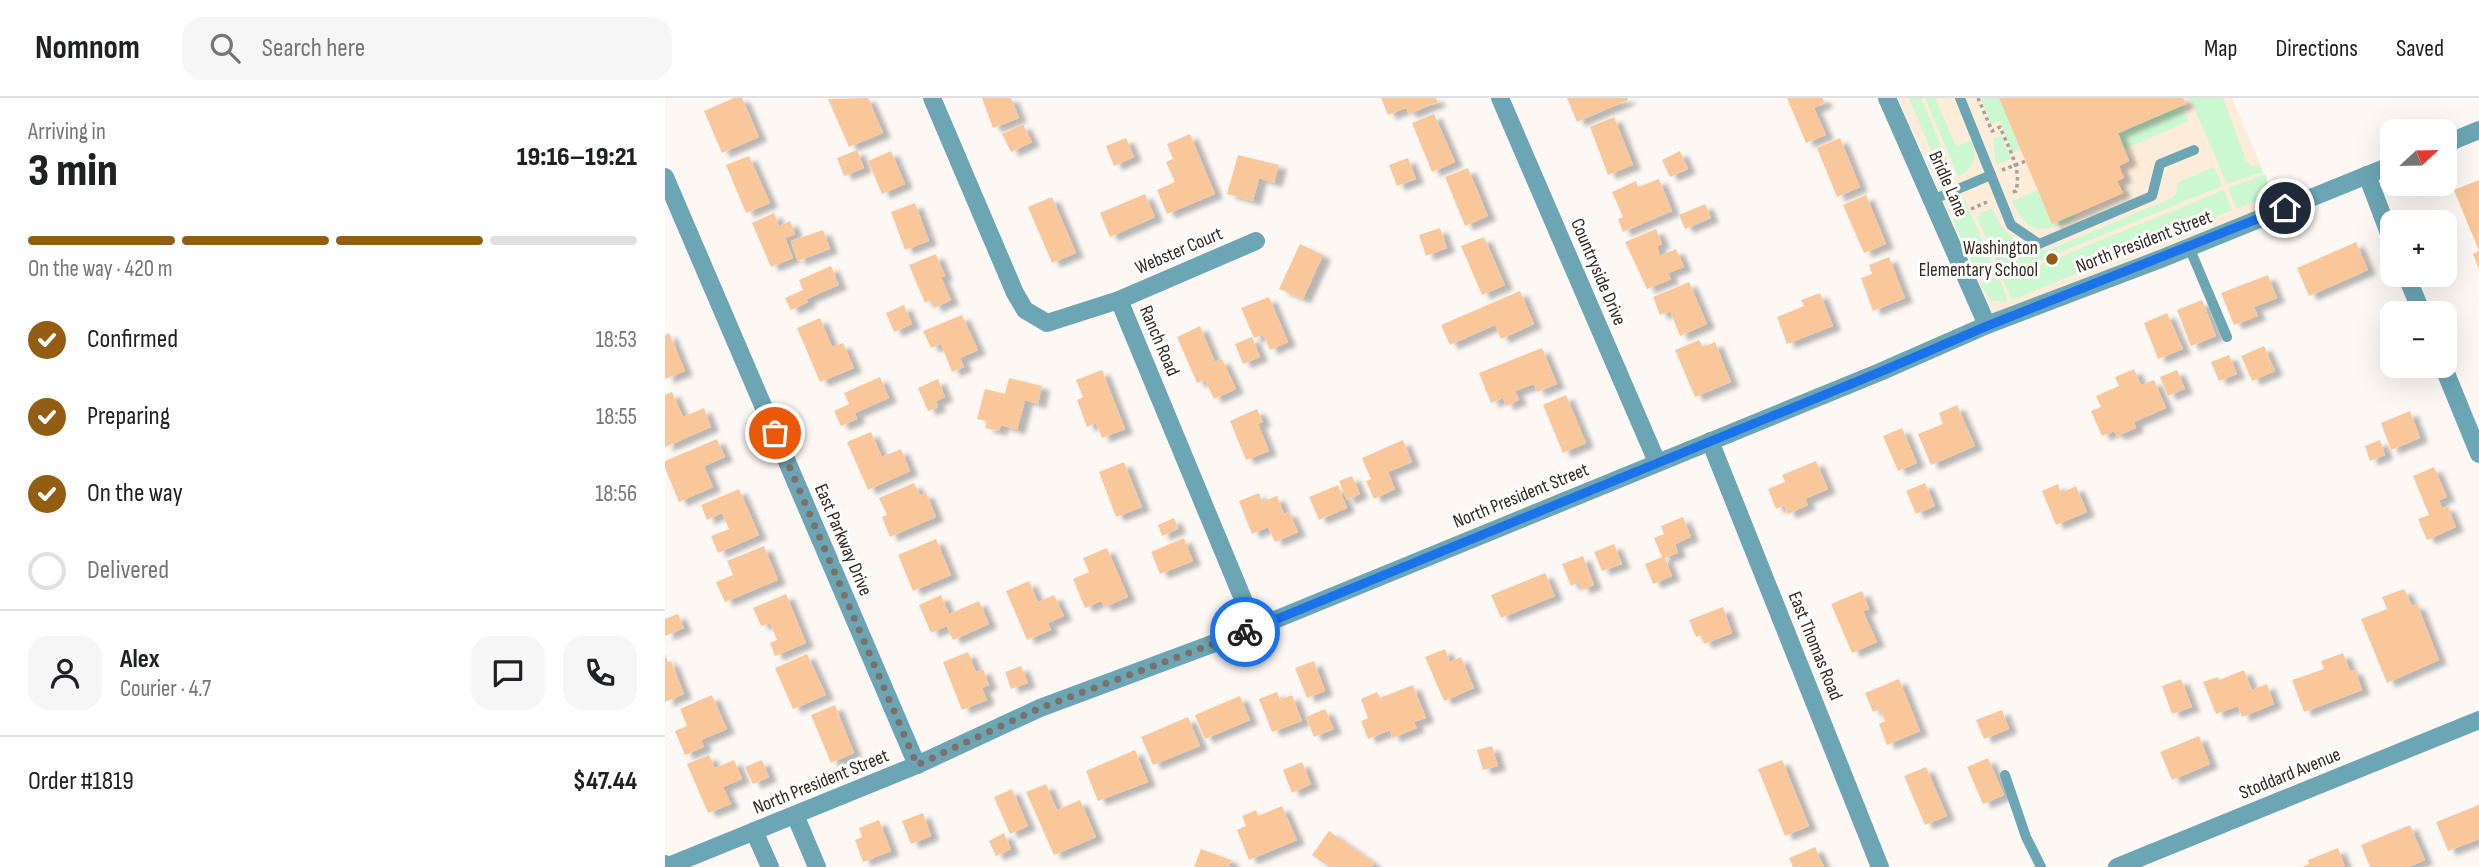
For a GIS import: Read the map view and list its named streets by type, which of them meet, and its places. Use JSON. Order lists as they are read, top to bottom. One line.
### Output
{"streets":{"street":["Bridle Lane","North President Street","Webster Court","Countryside Drive","Ranch Road","East Parkway Drive","East Thomas Road","Stoddard Avenue"]},"crossings":[["Bridle Lane","North President Street"],["North President Street","Countryside Drive"],["North President Street","Ranch Road"],["North President Street","East Parkway Drive"],["North President Street","East Thomas Road"],["Webster Court","Ranch Road"]],"places":["Washington Elementary School"],"north":"right","page":{"header":"Nomnom","search":"Search here","nav":["Map","Directions","Saved"],"heading":["3 min","Arriving in","19:16–19:21"],"panel":["Alex","Courier · 4.7","Order #1819","$47.44"],"map_buttons":["+","−"],"bar":"On the way · 420 m","list":[["Confirmed","18:53"],["Preparing","18:55"],["On the way","18:56"],"Delivered"]}}
